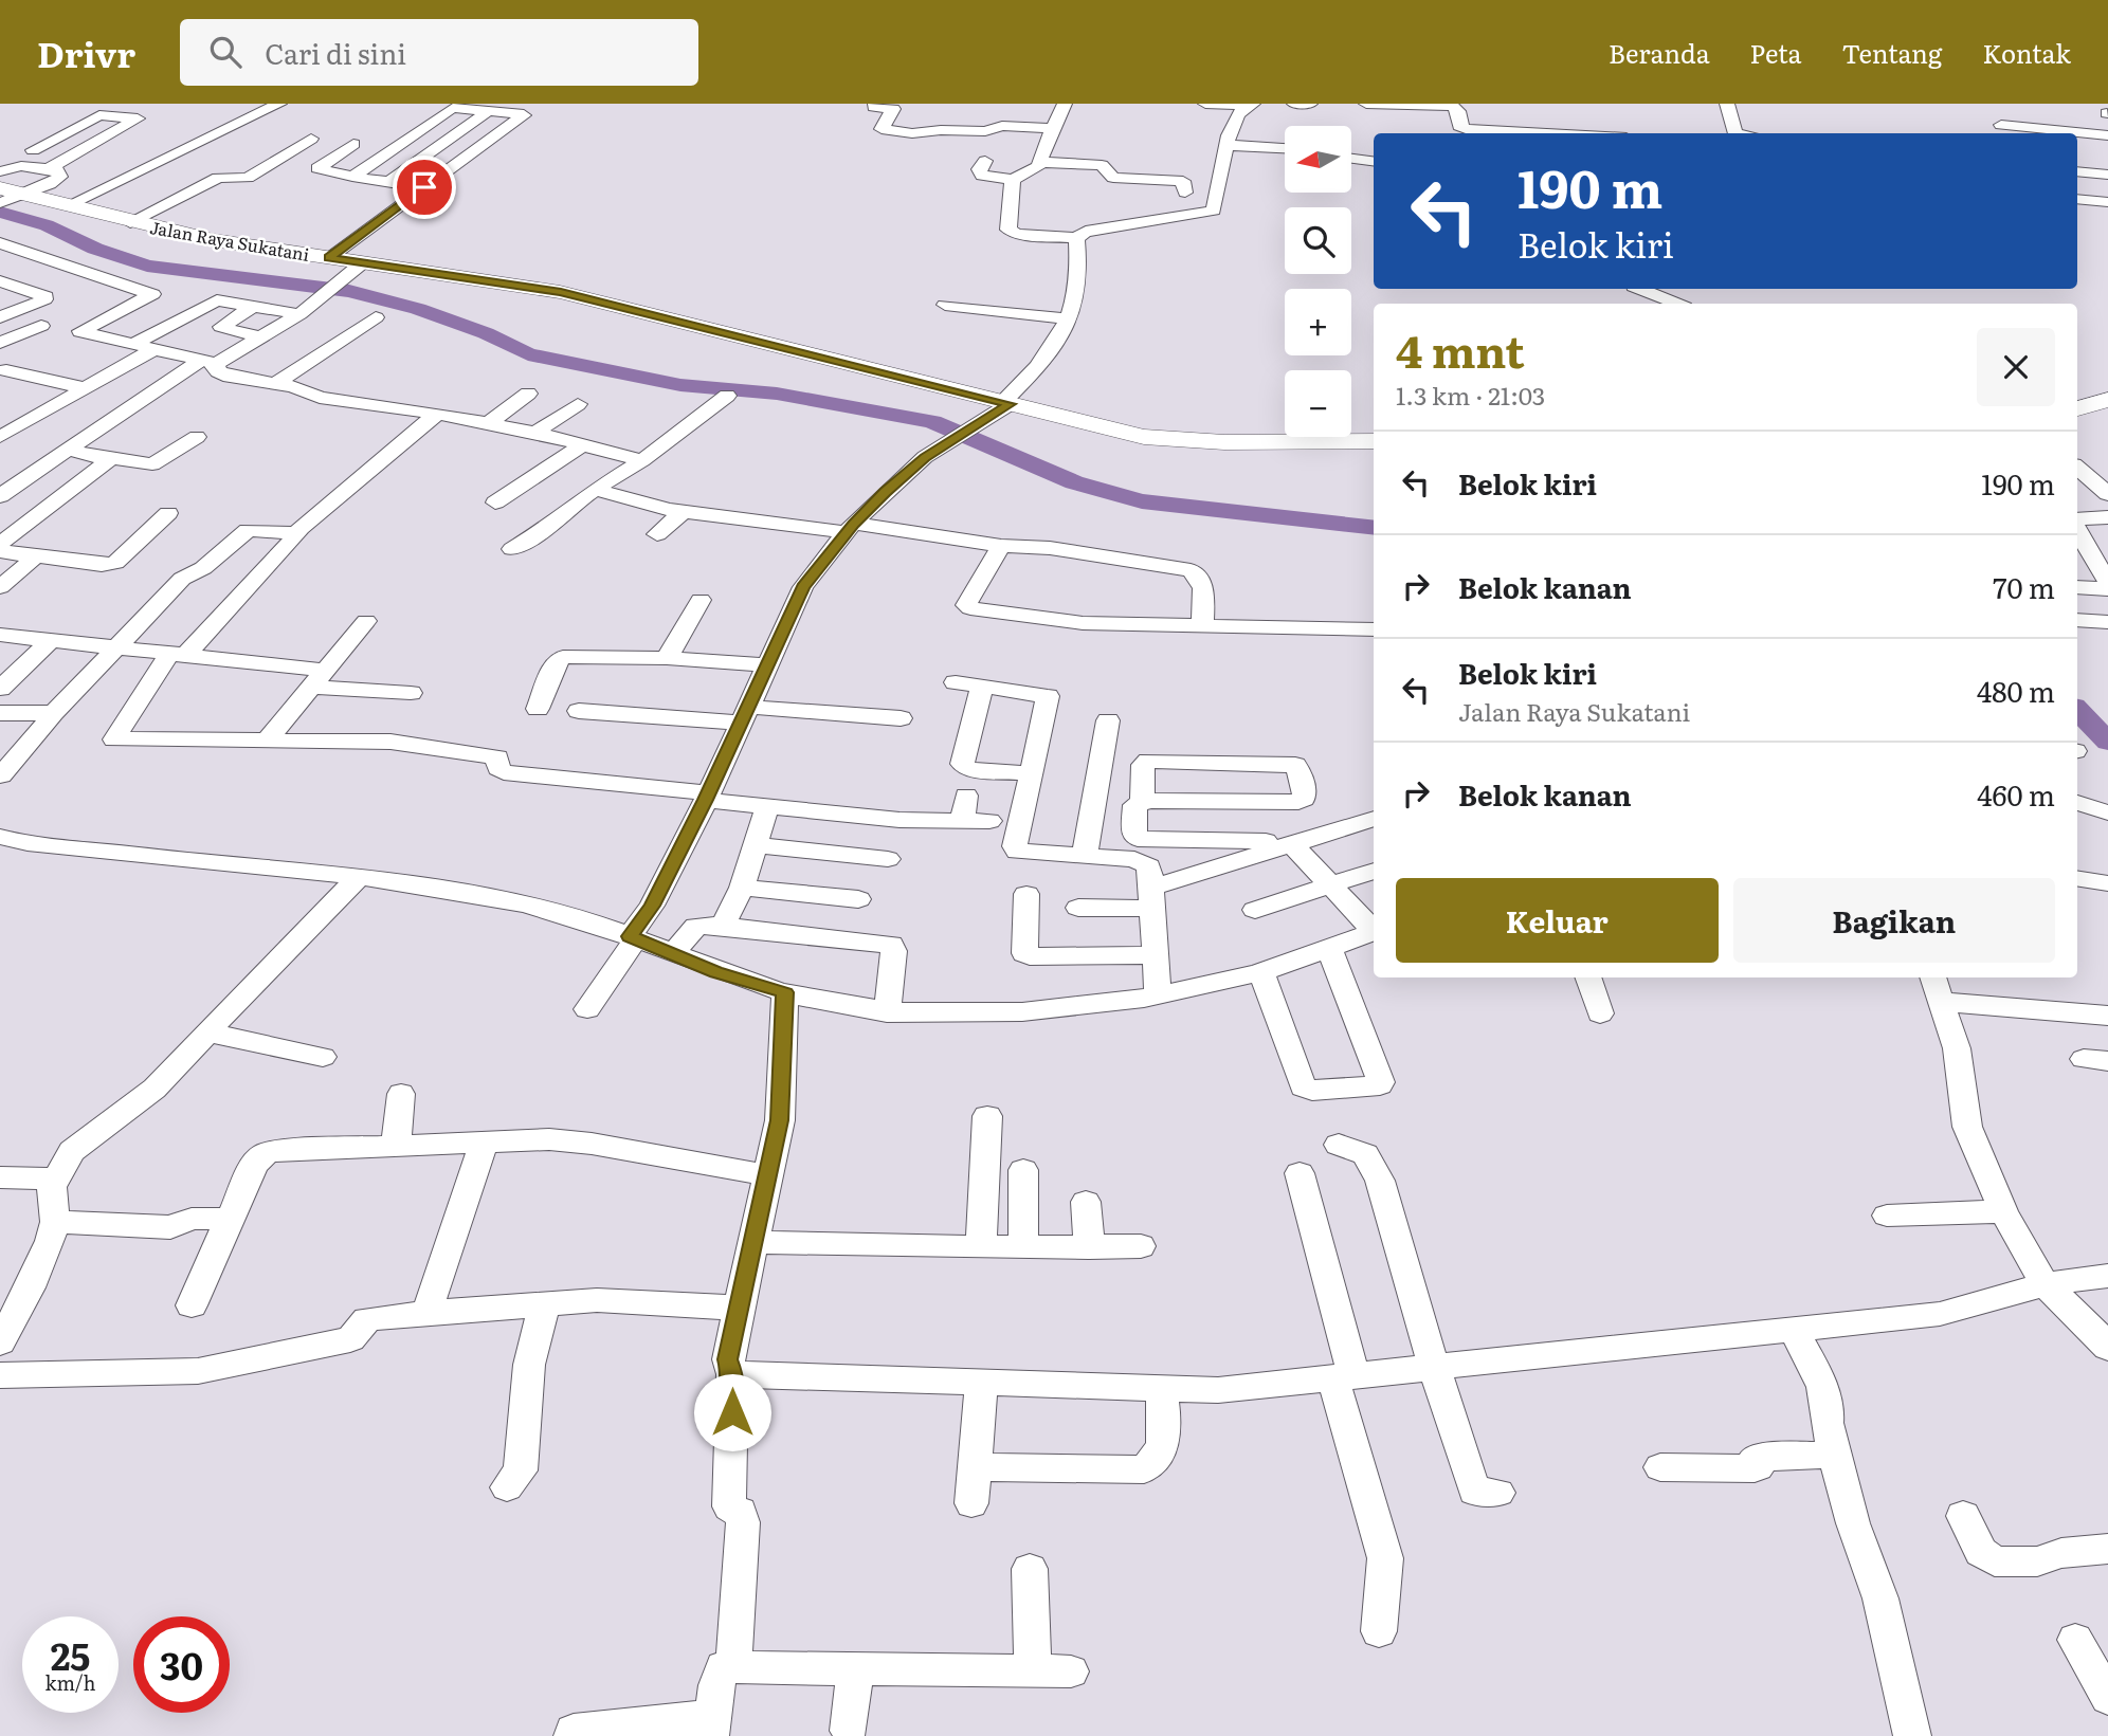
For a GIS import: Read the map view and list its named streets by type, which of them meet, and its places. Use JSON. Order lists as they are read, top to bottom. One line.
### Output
{"streets":{"main road":["Jalan Raya Sukatani"]},"north":"left","page":{"header":"Drivr","search":"Cari di sini","nav":["Beranda","Peta","Tentang","Kontak"],"map_buttons":["+","−"],"turn":["190 m","Belok kiri"],"heading":["4 mnt","1.3 km · 21:03"],"list":[{"name":"Belok kiri","value":"190 m"},{"name":"Belok kanan","value":"70 m"},{"name":"Belok kiri","note":"Jalan Raya Sukatani","value":"480 m"},{"name":"Belok kanan","value":"460 m"}],"buttons":["Keluar","Bagikan"],"speed":"25 km/h","limit":"30"}}
